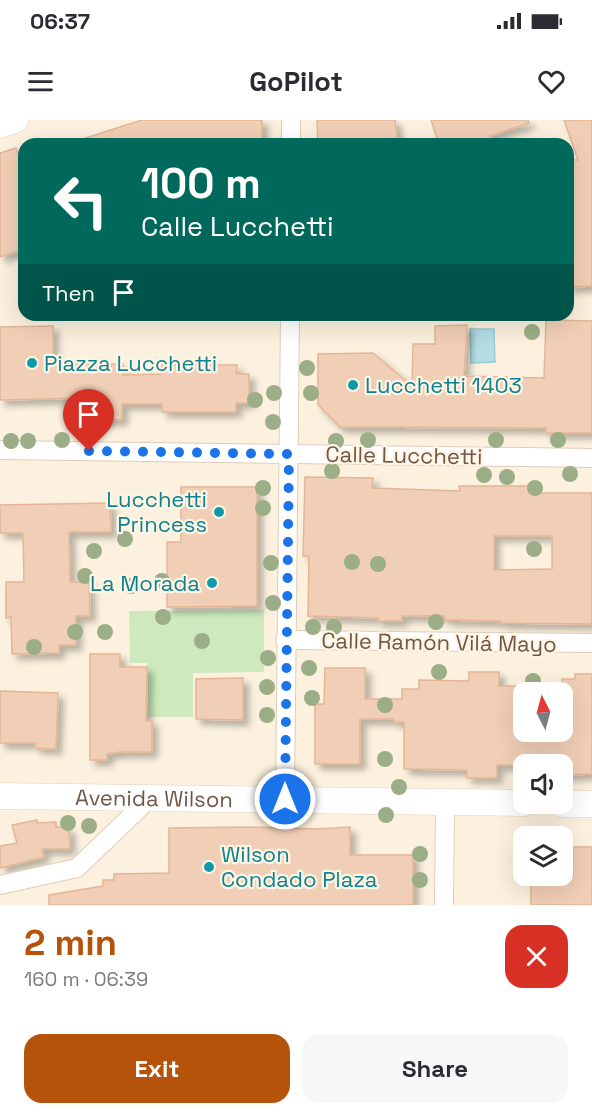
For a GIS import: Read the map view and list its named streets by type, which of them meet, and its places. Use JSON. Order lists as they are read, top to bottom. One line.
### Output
{"streets":{"street":["Calle Lucchetti","Calle Ramón Vilá Mayo","Avenida Wilson"]},"places":["Piazza Lucchetti","Lucchetti 1403","Lucchetti Princess","La Morada","Wilson Condado Plaza"],"north":"top","page":{"status":"06:37","header":"GoPilot","turn":["100 m","Calle Lucchetti"],"then":"Then","heading":["2 min","160 m · 06:39"],"buttons":["Exit","Share"]}}
